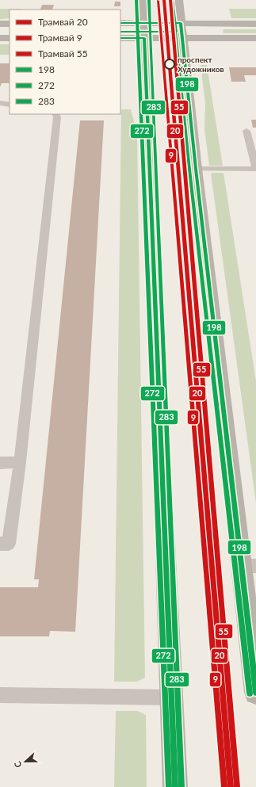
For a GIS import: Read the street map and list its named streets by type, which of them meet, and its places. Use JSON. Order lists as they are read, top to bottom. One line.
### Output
{"places":["проспект Художников"],"lines":["tram line 20","tram line 55","transit line 272","transit line 283","tram line 9","transit line 198"],"legend":["Трамвай 20","Трамвай 9","Трамвай 55","198","272","283"],"north":"left"}
